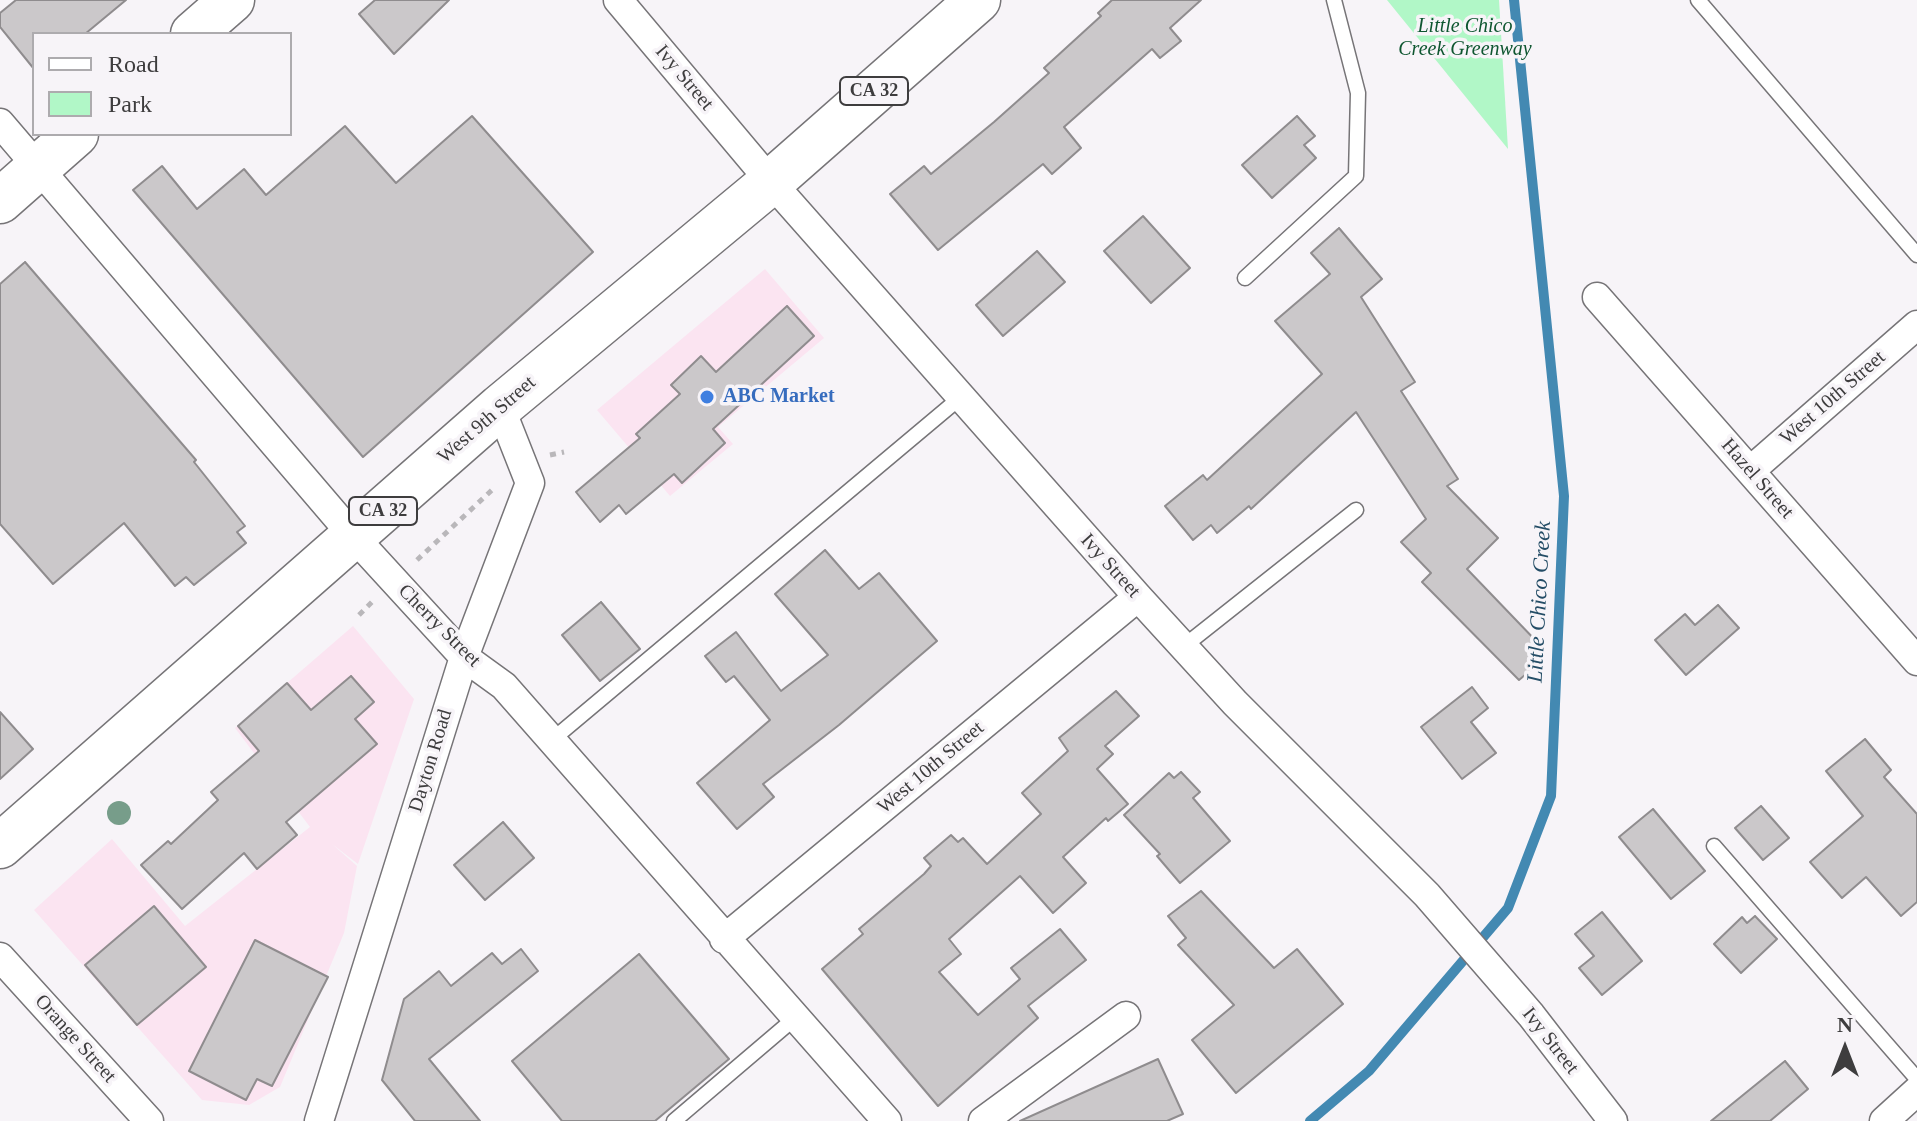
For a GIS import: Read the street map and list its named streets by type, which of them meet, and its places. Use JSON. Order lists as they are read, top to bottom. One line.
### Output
{"streets":{"main road":["CA 32","West 9th Street"],"street":["Ivy Street","West 10th Street","Hazel Street","Cherry Street","Dayton Road","Orange Street"]},"crossings":[["Ivy Street","West 10th Street"],["Ivy Street","West 9th Street"],["West 10th Street","Hazel Street"],["West 10th Street","Cherry Street"],["West 9th Street","Cherry Street"],["West 9th Street","Dayton Road"],["Cherry Street","Dayton Road"]],"water":["Little Chico Creek"],"parks":["Little Chico Creek Greenway"],"places":["ABC Market"],"legend":["Road","Park"],"north":"top"}
